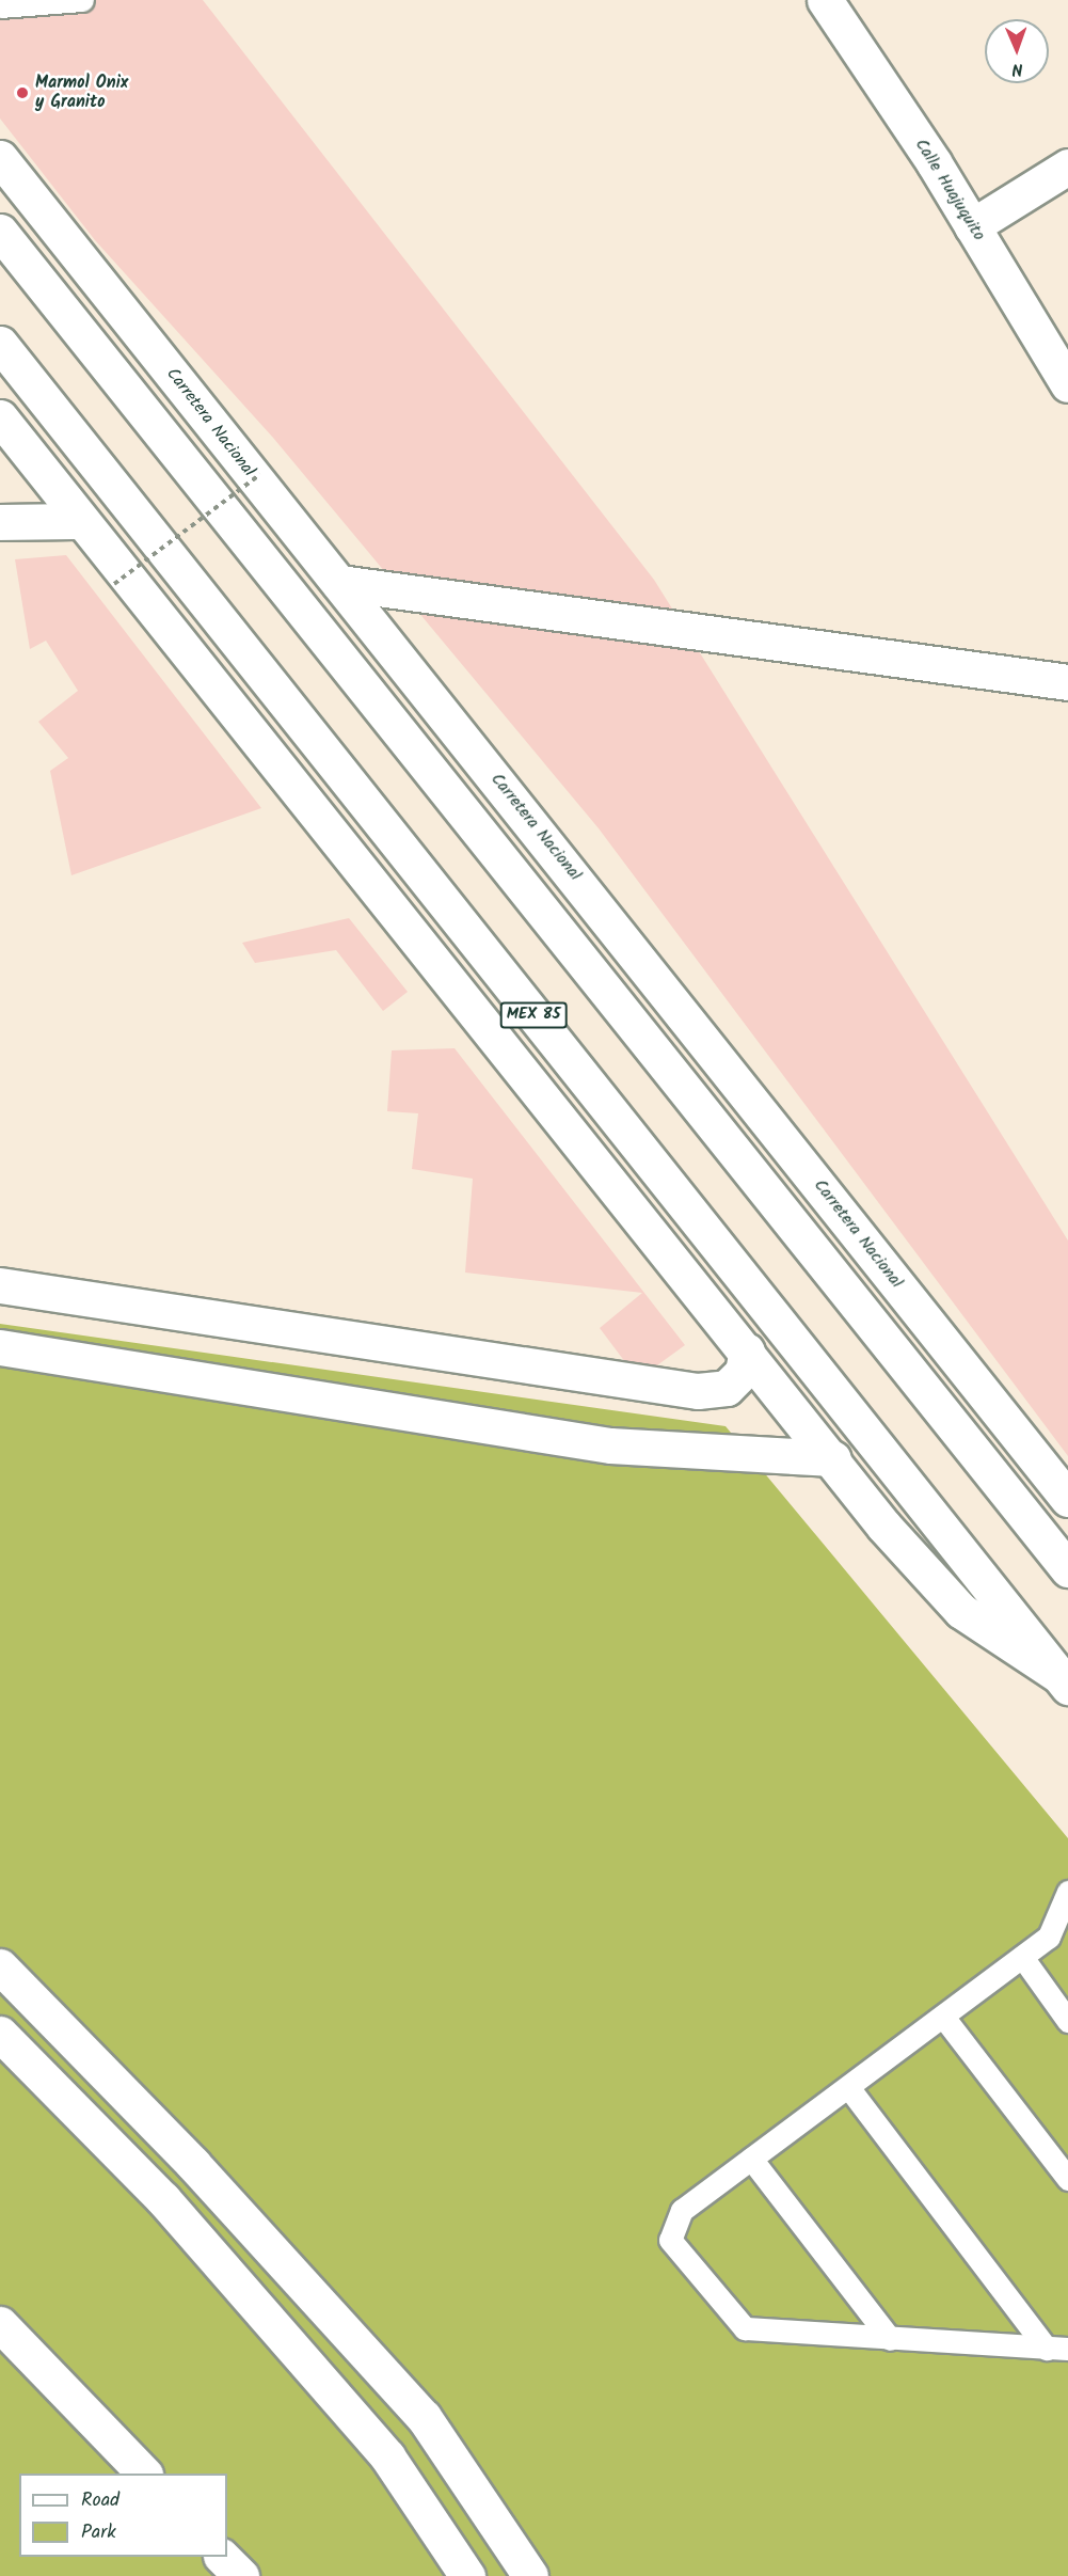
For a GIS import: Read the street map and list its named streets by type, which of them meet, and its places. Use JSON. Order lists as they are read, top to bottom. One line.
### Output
{"streets":{"main road":["Calle Huajuquito","Carretera Nacional","MEX 85"]},"places":["Marmol Onix y Granito"],"legend":["Road","Park"],"north":"bottom"}
